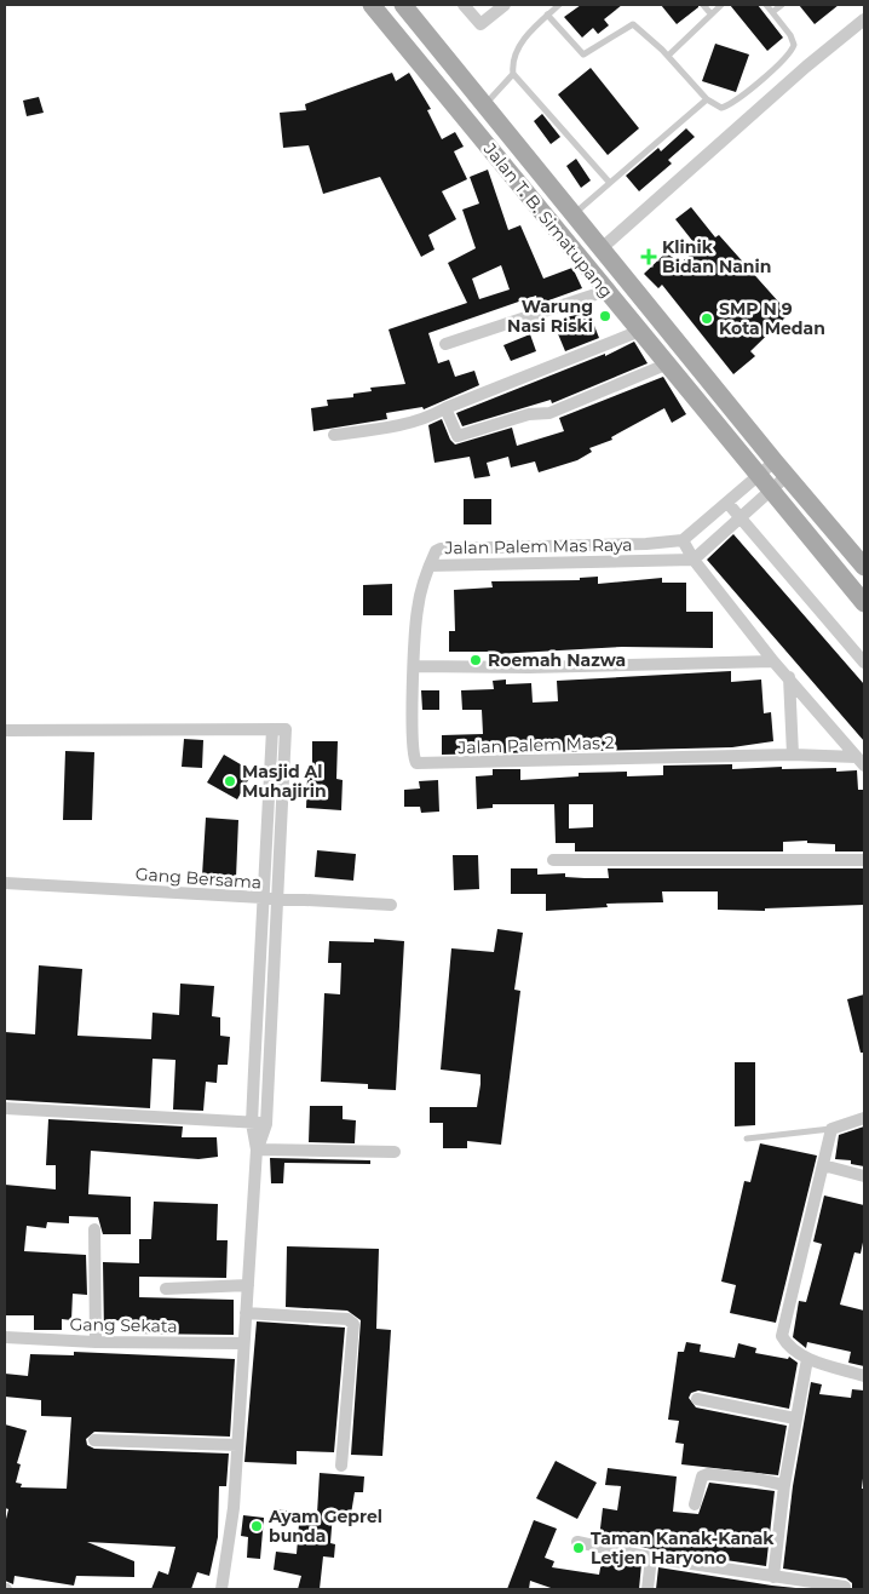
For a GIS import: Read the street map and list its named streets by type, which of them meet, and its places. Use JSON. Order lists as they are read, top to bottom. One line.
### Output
{"streets":{"main road":["Jalan T. B. Simatupang"],"street":["Jalan Palem Mas Raya","Jalan Palem Mas 2","Gang Bersama","Gang Sekata"]},"crossings":[["Jalan Palem Mas Raya","Jalan Palem Mas 2"]],"places":{"health":["Klinik Bidan Nanin"],"other":["Warung Nasi Riski","SMP N 9 Kota Medan","Roemah Nazwa","Masjid Al Muhajirin","Ayam Geprel bunda","Taman Kanak-Kanak Letjen Haryono"]}}
